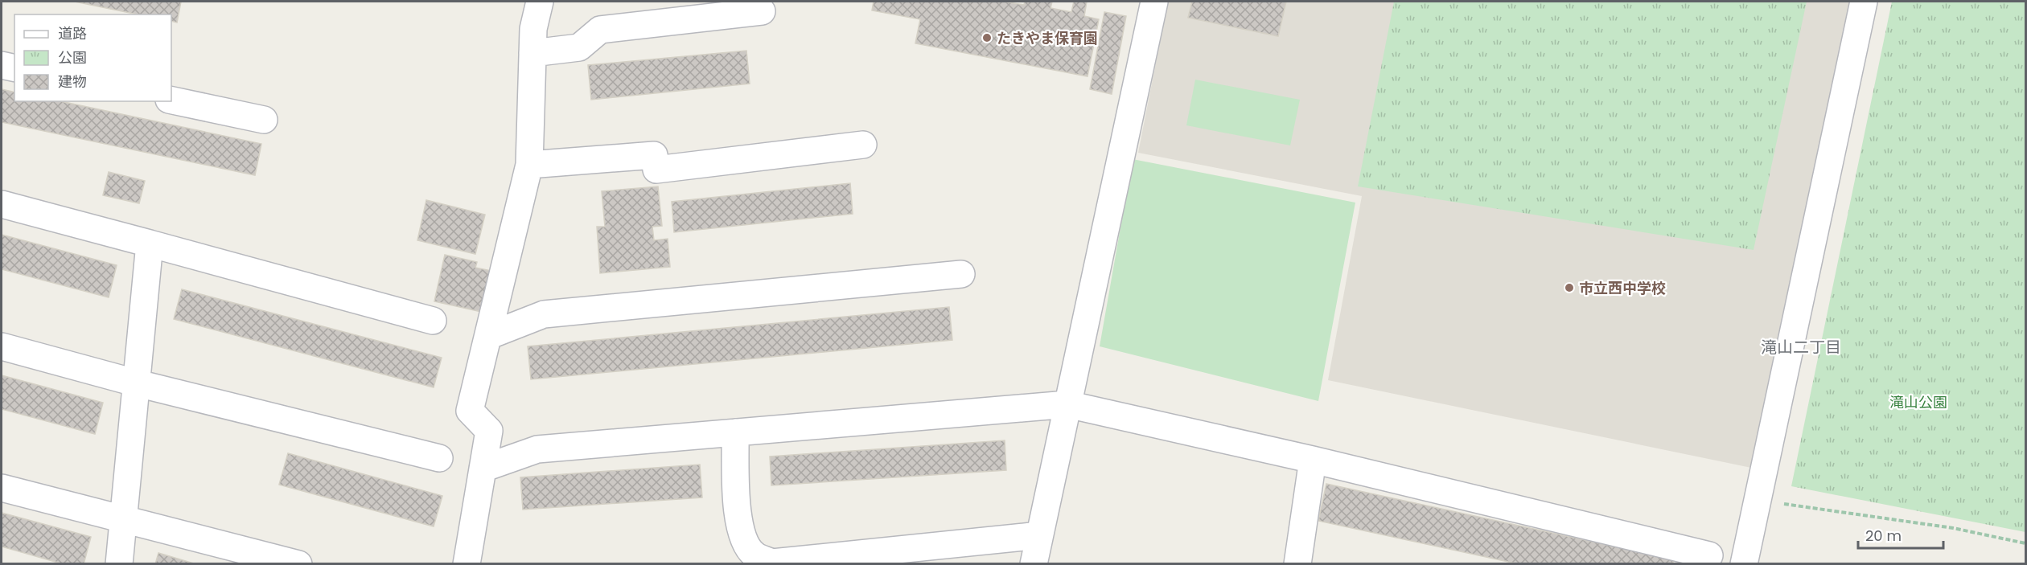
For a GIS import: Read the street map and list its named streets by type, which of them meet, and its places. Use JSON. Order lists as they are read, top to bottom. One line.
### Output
{"districts":["滝山二丁目"],"parks":["滝山公園"],"places":["たきやま保育園","市立西中学校"],"legend":["道路","公園","建物"],"scale_bar":"20 m"}
